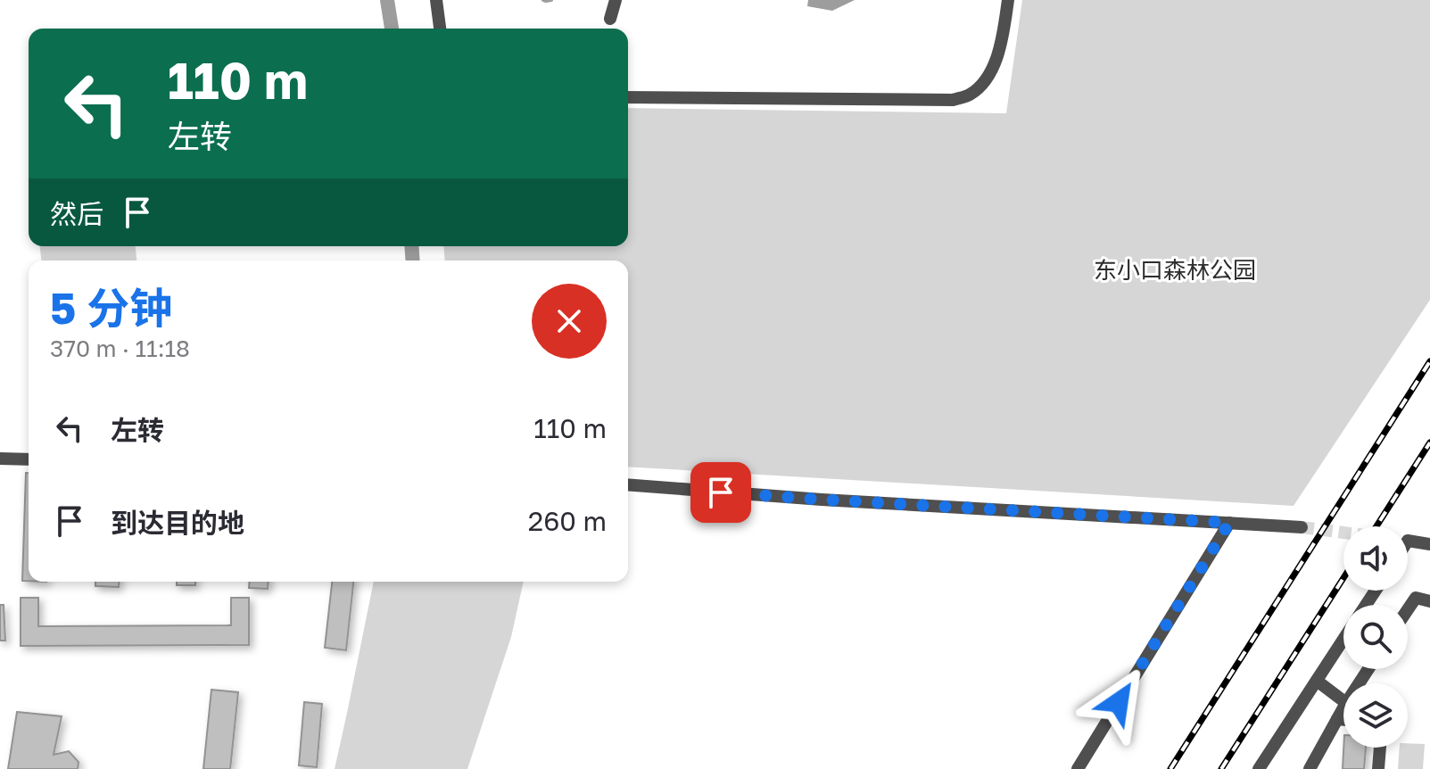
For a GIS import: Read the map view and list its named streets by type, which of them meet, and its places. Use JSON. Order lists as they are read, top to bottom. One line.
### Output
{"parks":["东小口森林公园"],"page":{"turn":["110 m","左转"],"then":"然后","heading":["5 分钟","370 m · 11:18"],"list":[{"name":"左转","value":"110 m"},{"name":"到达目的地","value":"260 m"}]}}
